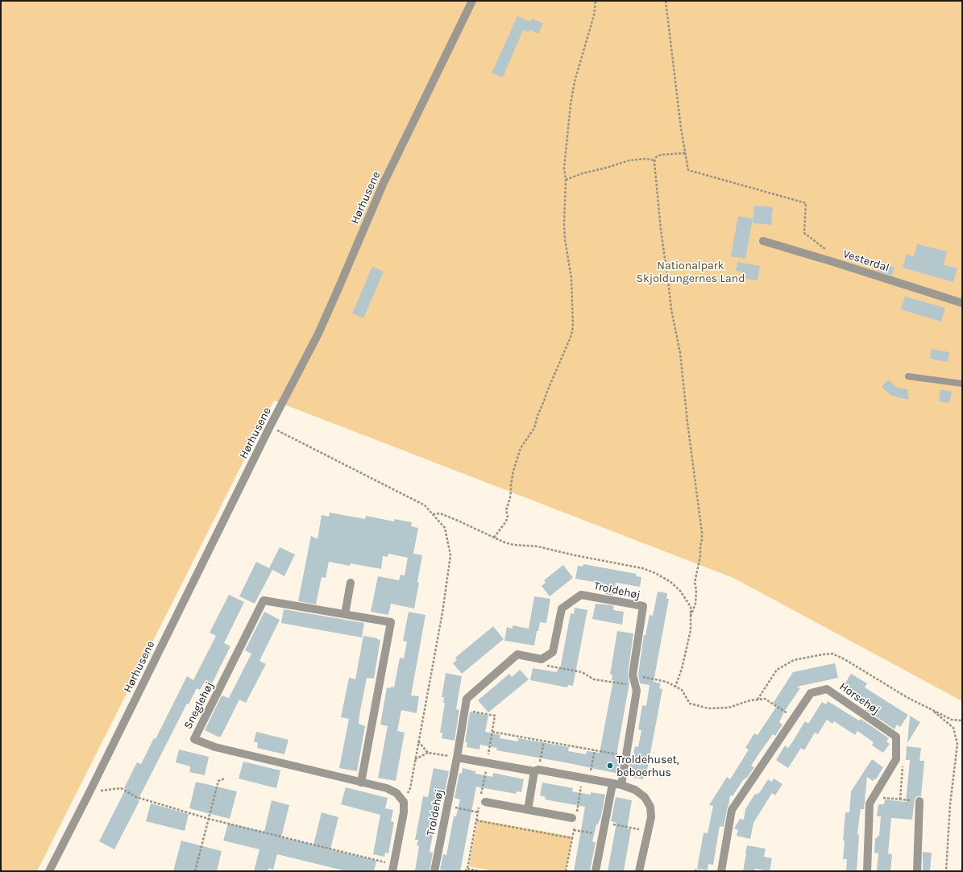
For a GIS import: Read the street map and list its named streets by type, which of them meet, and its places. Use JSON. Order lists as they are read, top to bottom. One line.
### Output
{"streets":{"street":["Hørhusene","Vesterdal","Troldehøj","Horsehøj","Sneglehøj"]},"parks":["Nationalpark Skjoldungernes Land"],"places":["Troldehuset, beboerhus"]}
